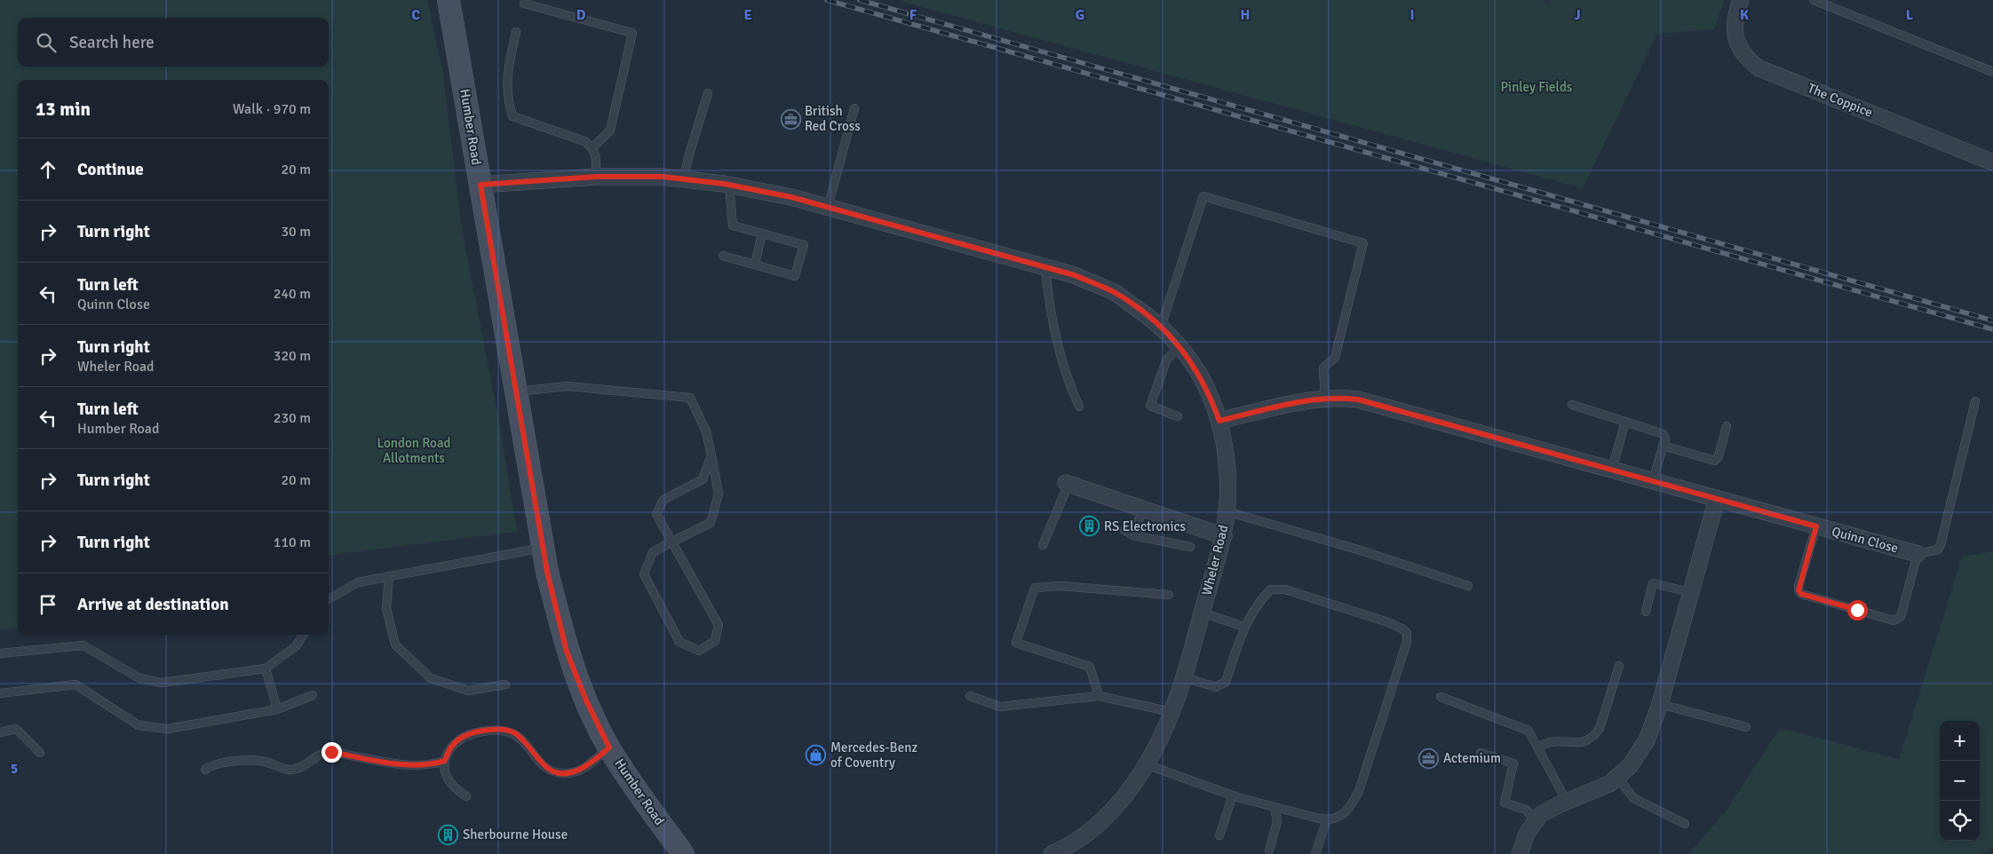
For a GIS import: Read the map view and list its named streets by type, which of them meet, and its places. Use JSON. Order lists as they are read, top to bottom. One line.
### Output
{"streets":{"main road":["Humber Road"],"street":["The Coppice","Quinn Close","Wheler Road"]},"crossings":[["Humber Road","Wheler Road"],["Quinn Close","Wheler Road"]],"parks":["Pinley Fields","London Road Allotments"],"places":{"office":["British Red Cross","Actemium"],"building":["RS Electronics","Sherbourne House"],"shop":["Mercedes-Benz of Coventry"]},"page":{"search":"Search here","heading":["13 min","Walk · 970 m"],"list":[["Continue","20 m"],["Turn right","30 m"],["Turn left","Quinn Close","240 m"],["Turn right","Wheler Road","320 m"],["Turn left","Humber Road","230 m"],["Turn right","20 m"],["Turn right","110 m"],"Arrive at destination"],"map_buttons":["+","−"]},"grid":{"columns":["C","D","E","F","G","H","I","J","K","L"],"rows":["5"]}}
